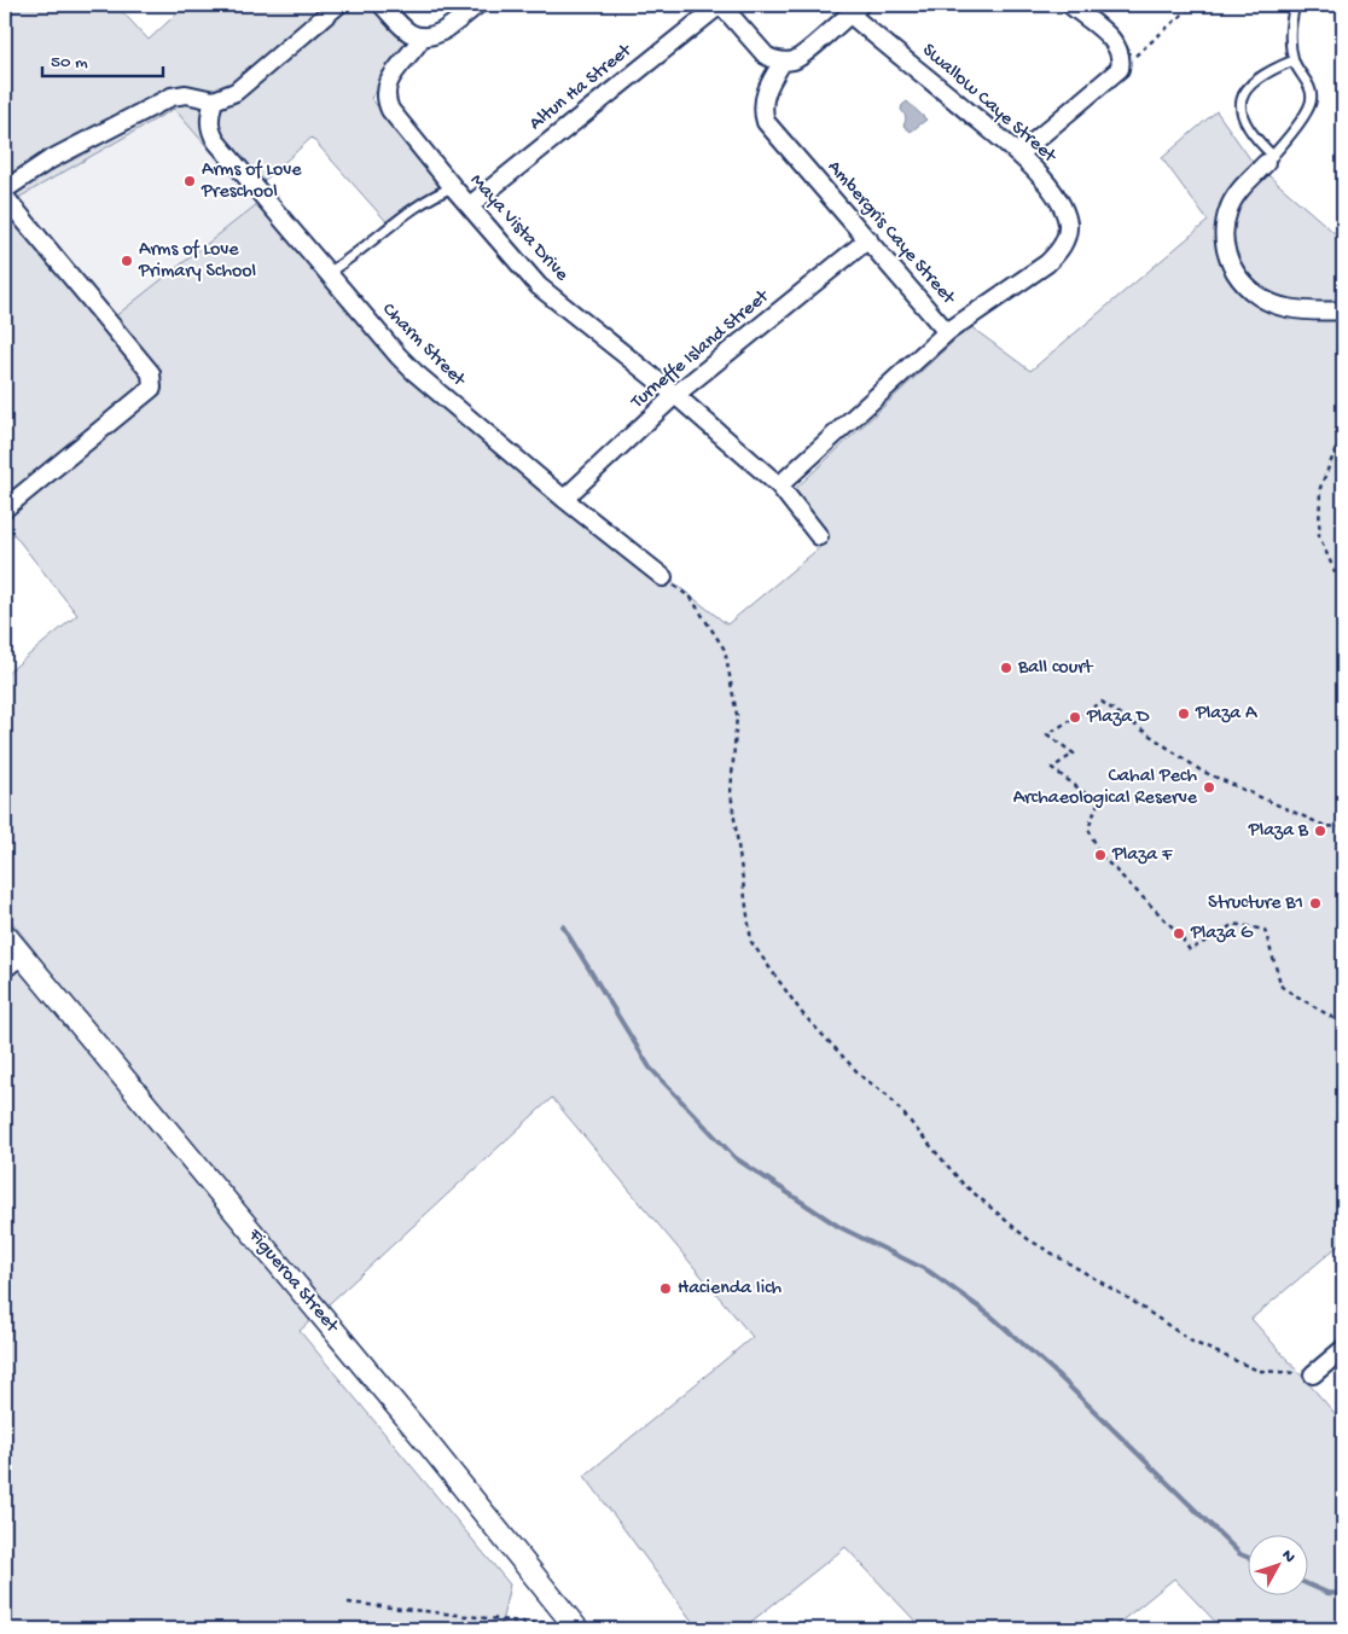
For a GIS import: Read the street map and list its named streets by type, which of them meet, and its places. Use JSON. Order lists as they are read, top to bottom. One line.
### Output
{"streets":{"street":["Altun Ha Street","Swallow Caye Street","Maya Vista Drive","Ambergris Caye Street","Charm Street","Turneffe Island Street","Figueroa Street"]},"crossings":[["Altun Ha Street","Maya Vista Drive"],["Swallow Caye Street","Ambergris Caye Street"],["Maya Vista Drive","Ambergris Caye Street"],["Maya Vista Drive","Turneffe Island Street"],["Ambergris Caye Street","Turneffe Island Street"],["Charm Street","Turneffe Island Street"]],"places":["Arms of Love Preschool","Arms of Love Primary School","Ball court","Plaza A","Plaza D","Cahal Pech Archaeological Reserve","Plaza B","Plaza F","Structure B1","Plaza G","Hacienda Iich"],"scale_bar":"50 m","north":"top right"}
